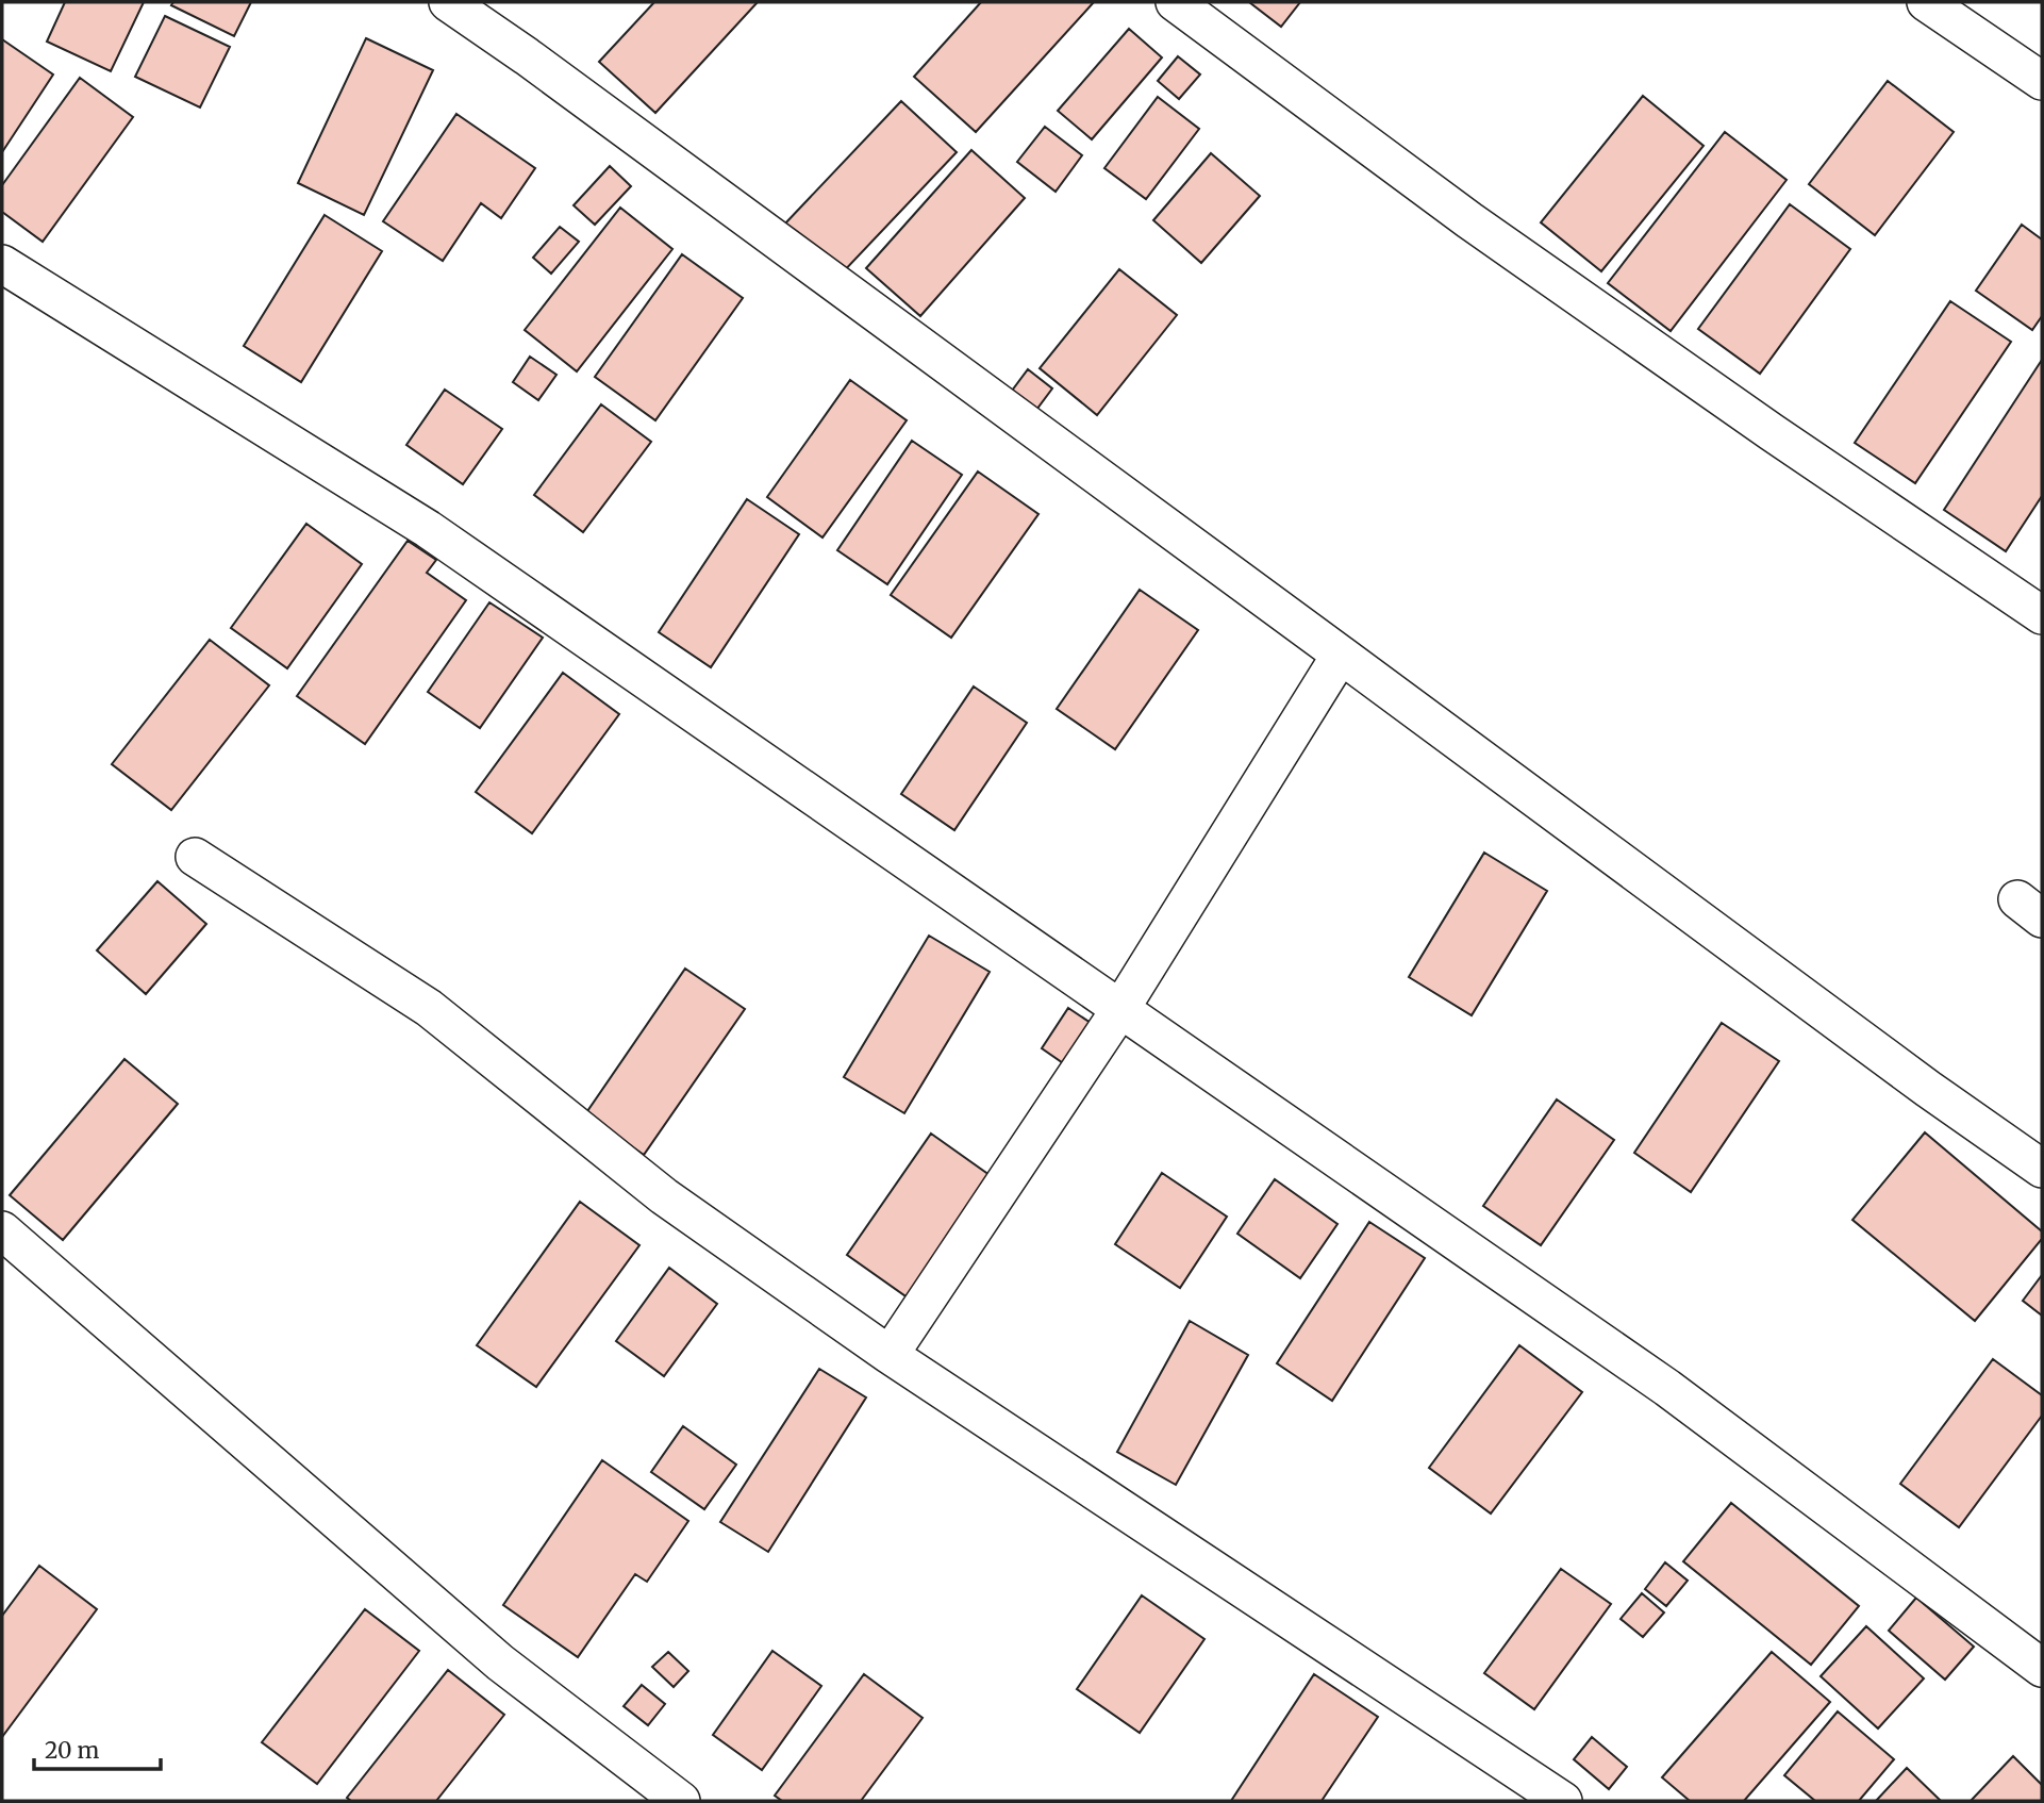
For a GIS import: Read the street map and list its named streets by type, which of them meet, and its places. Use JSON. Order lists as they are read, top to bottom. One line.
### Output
{"scale_bar":"20 m"}
